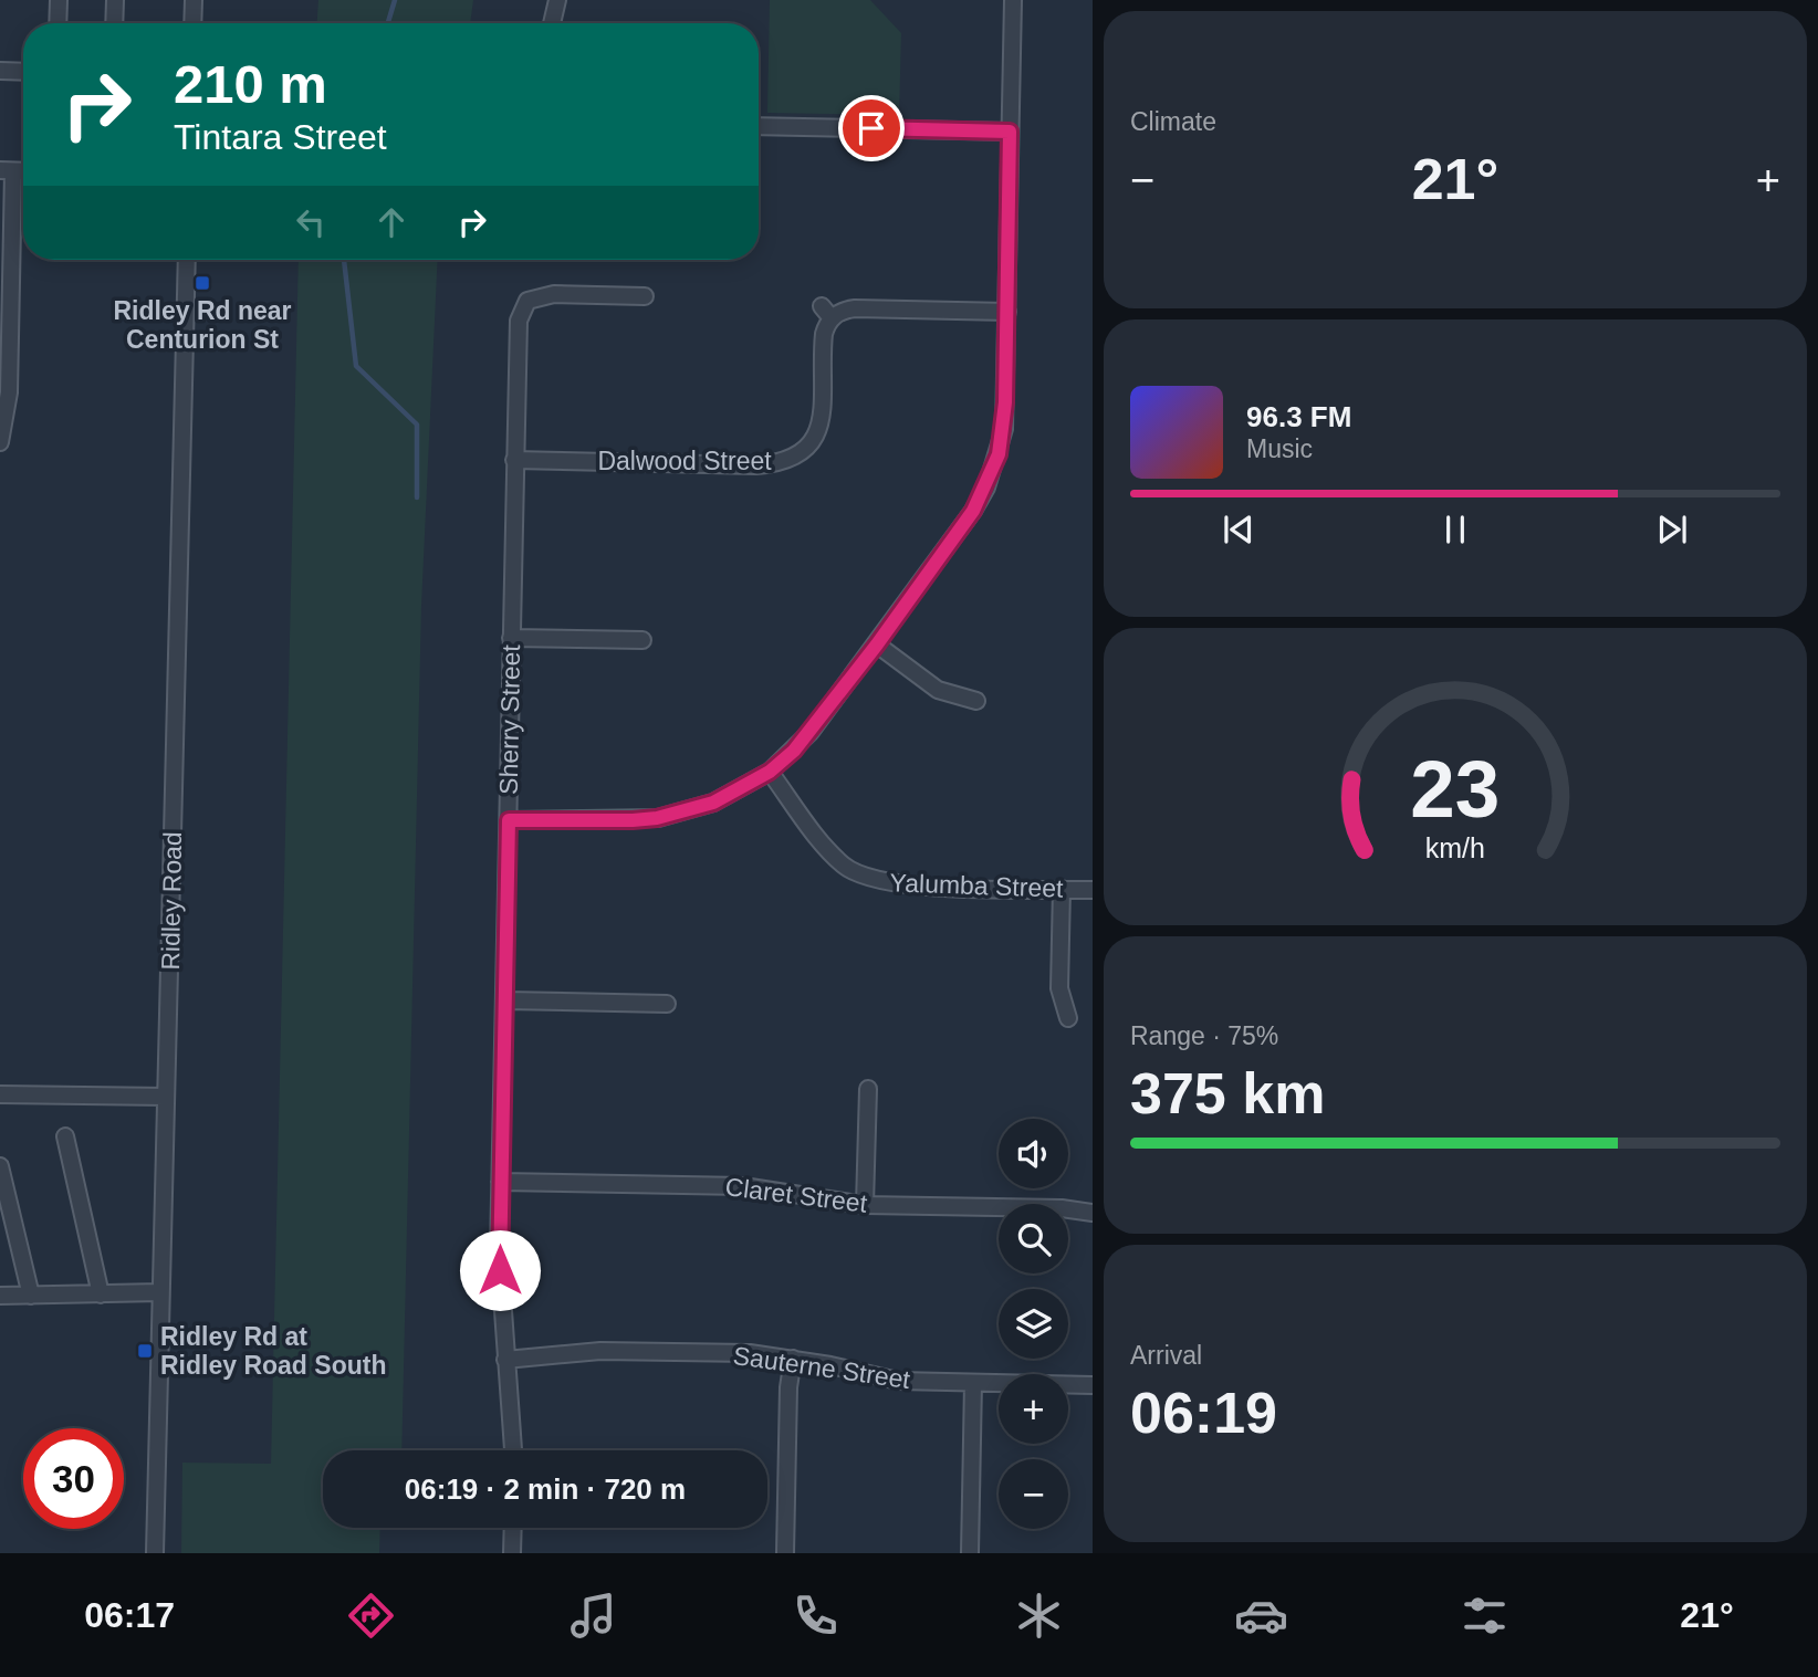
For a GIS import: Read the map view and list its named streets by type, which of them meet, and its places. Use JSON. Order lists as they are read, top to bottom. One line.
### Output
{"streets":{"street":["Dalwood Street","Sherry Street","Yalumba Street","Ridley Road","Claret Street","Sauterne Street"]},"crossings":[["Dalwood Street","Sherry Street"],["Sherry Street","Claret Street"],["Sherry Street","Sauterne Street"]],"places":{"transit":["Ridley Rd near Centurion St","Ridley Rd at Ridley Road South"]},"page":{"tile":["Climate",["Range · 75%","375 km"],["Arrival","06:19"]],"turn":["210 m","Tintara Street"],"heat":["−","21°","+"],"song":["96.3 FM","Music"],"map_buttons":["+","−"],"limit":"30","trip":"06:19 · 2 min · 720 m","tabs":["06:17","21°"],"gauge":["23","km/h"]}}
